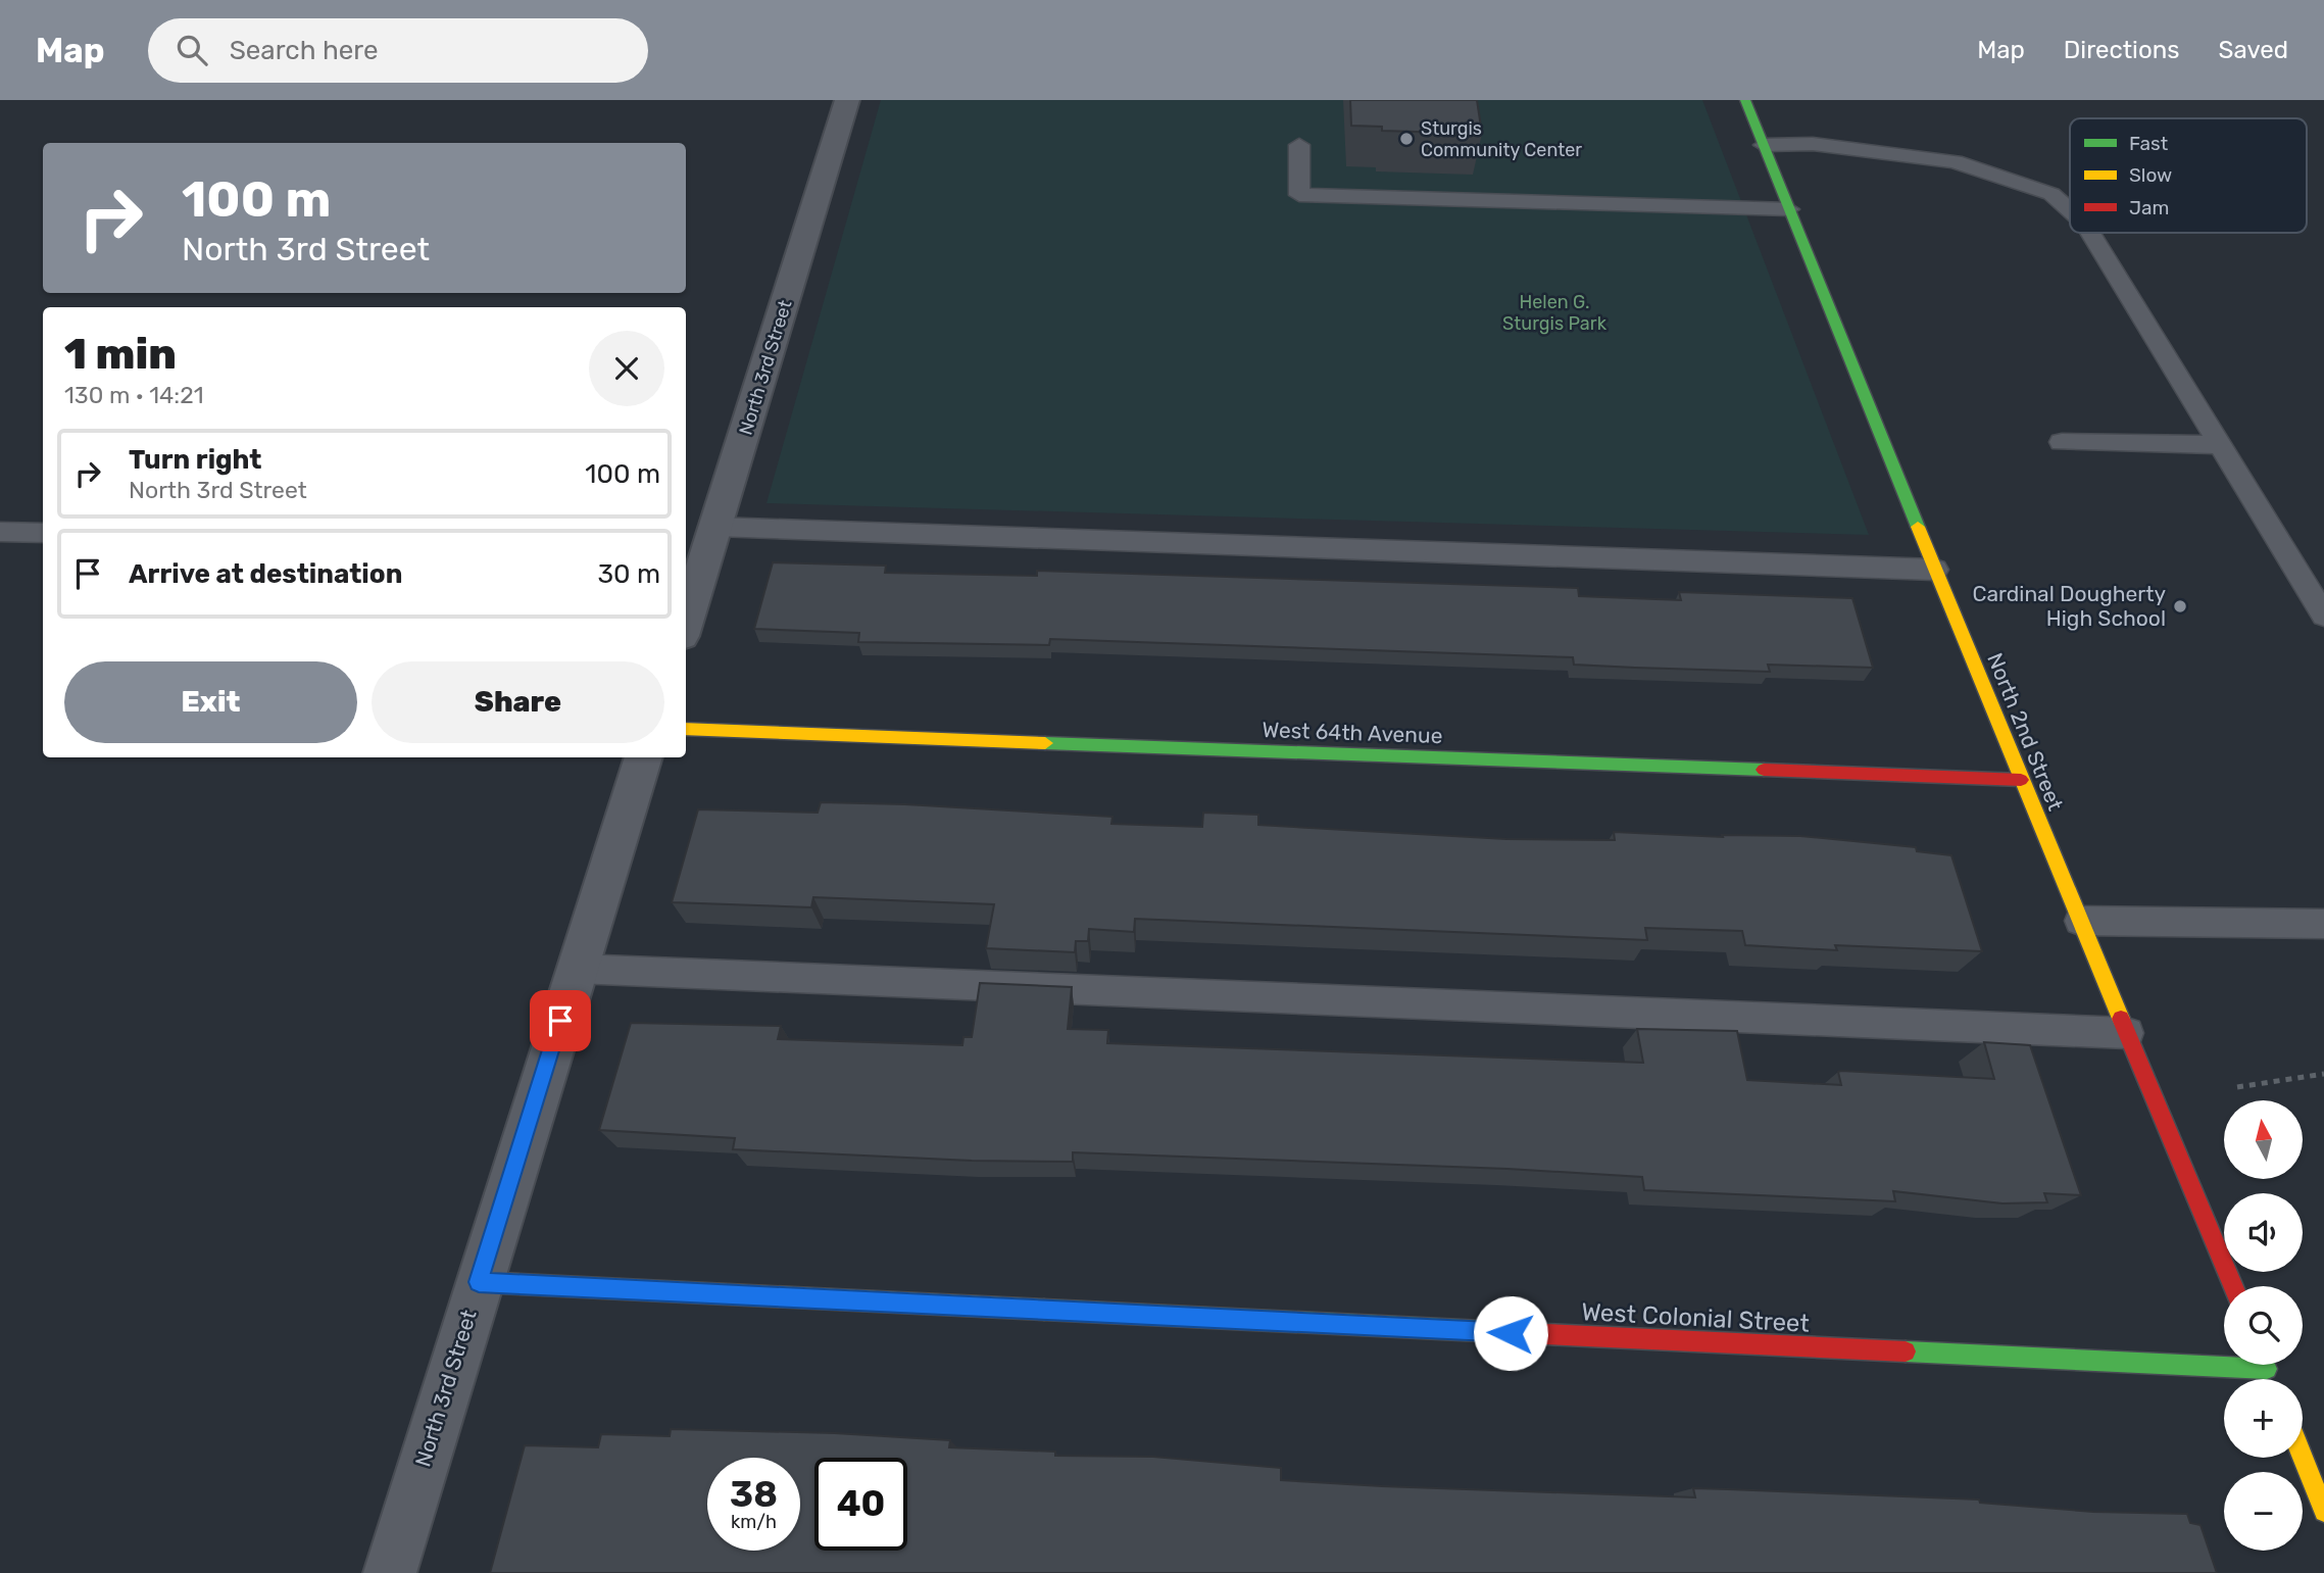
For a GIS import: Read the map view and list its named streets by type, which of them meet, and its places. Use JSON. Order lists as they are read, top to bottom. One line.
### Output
{"streets":{"street":["North 3rd Street","North 2nd Street","West 64th Avenue","West Colonial Street"]},"crossings":[["North 3rd Street","West Colonial Street"],["North 2nd Street","West 64th Avenue"]],"parks":["Helen G. Sturgis Park"],"places":["Sturgis Community Center","Cardinal Dougherty High School"],"legend":["Fast","Slow","Jam"],"north":"top","page":{"header":"Map","search":"Search here","nav":["Map","Directions","Saved"],"turn":["100 m","North 3rd Street"],"heading":["1 min","130 m · 14:21"],"list":[{"name":"Turn right","note":"North 3rd Street","value":"100 m"},{"name":"Arrive at destination","value":"30 m"}],"buttons":["Exit","Share"],"map_buttons":["+","−"],"speed":"38 km/h","limit":"40"}}
